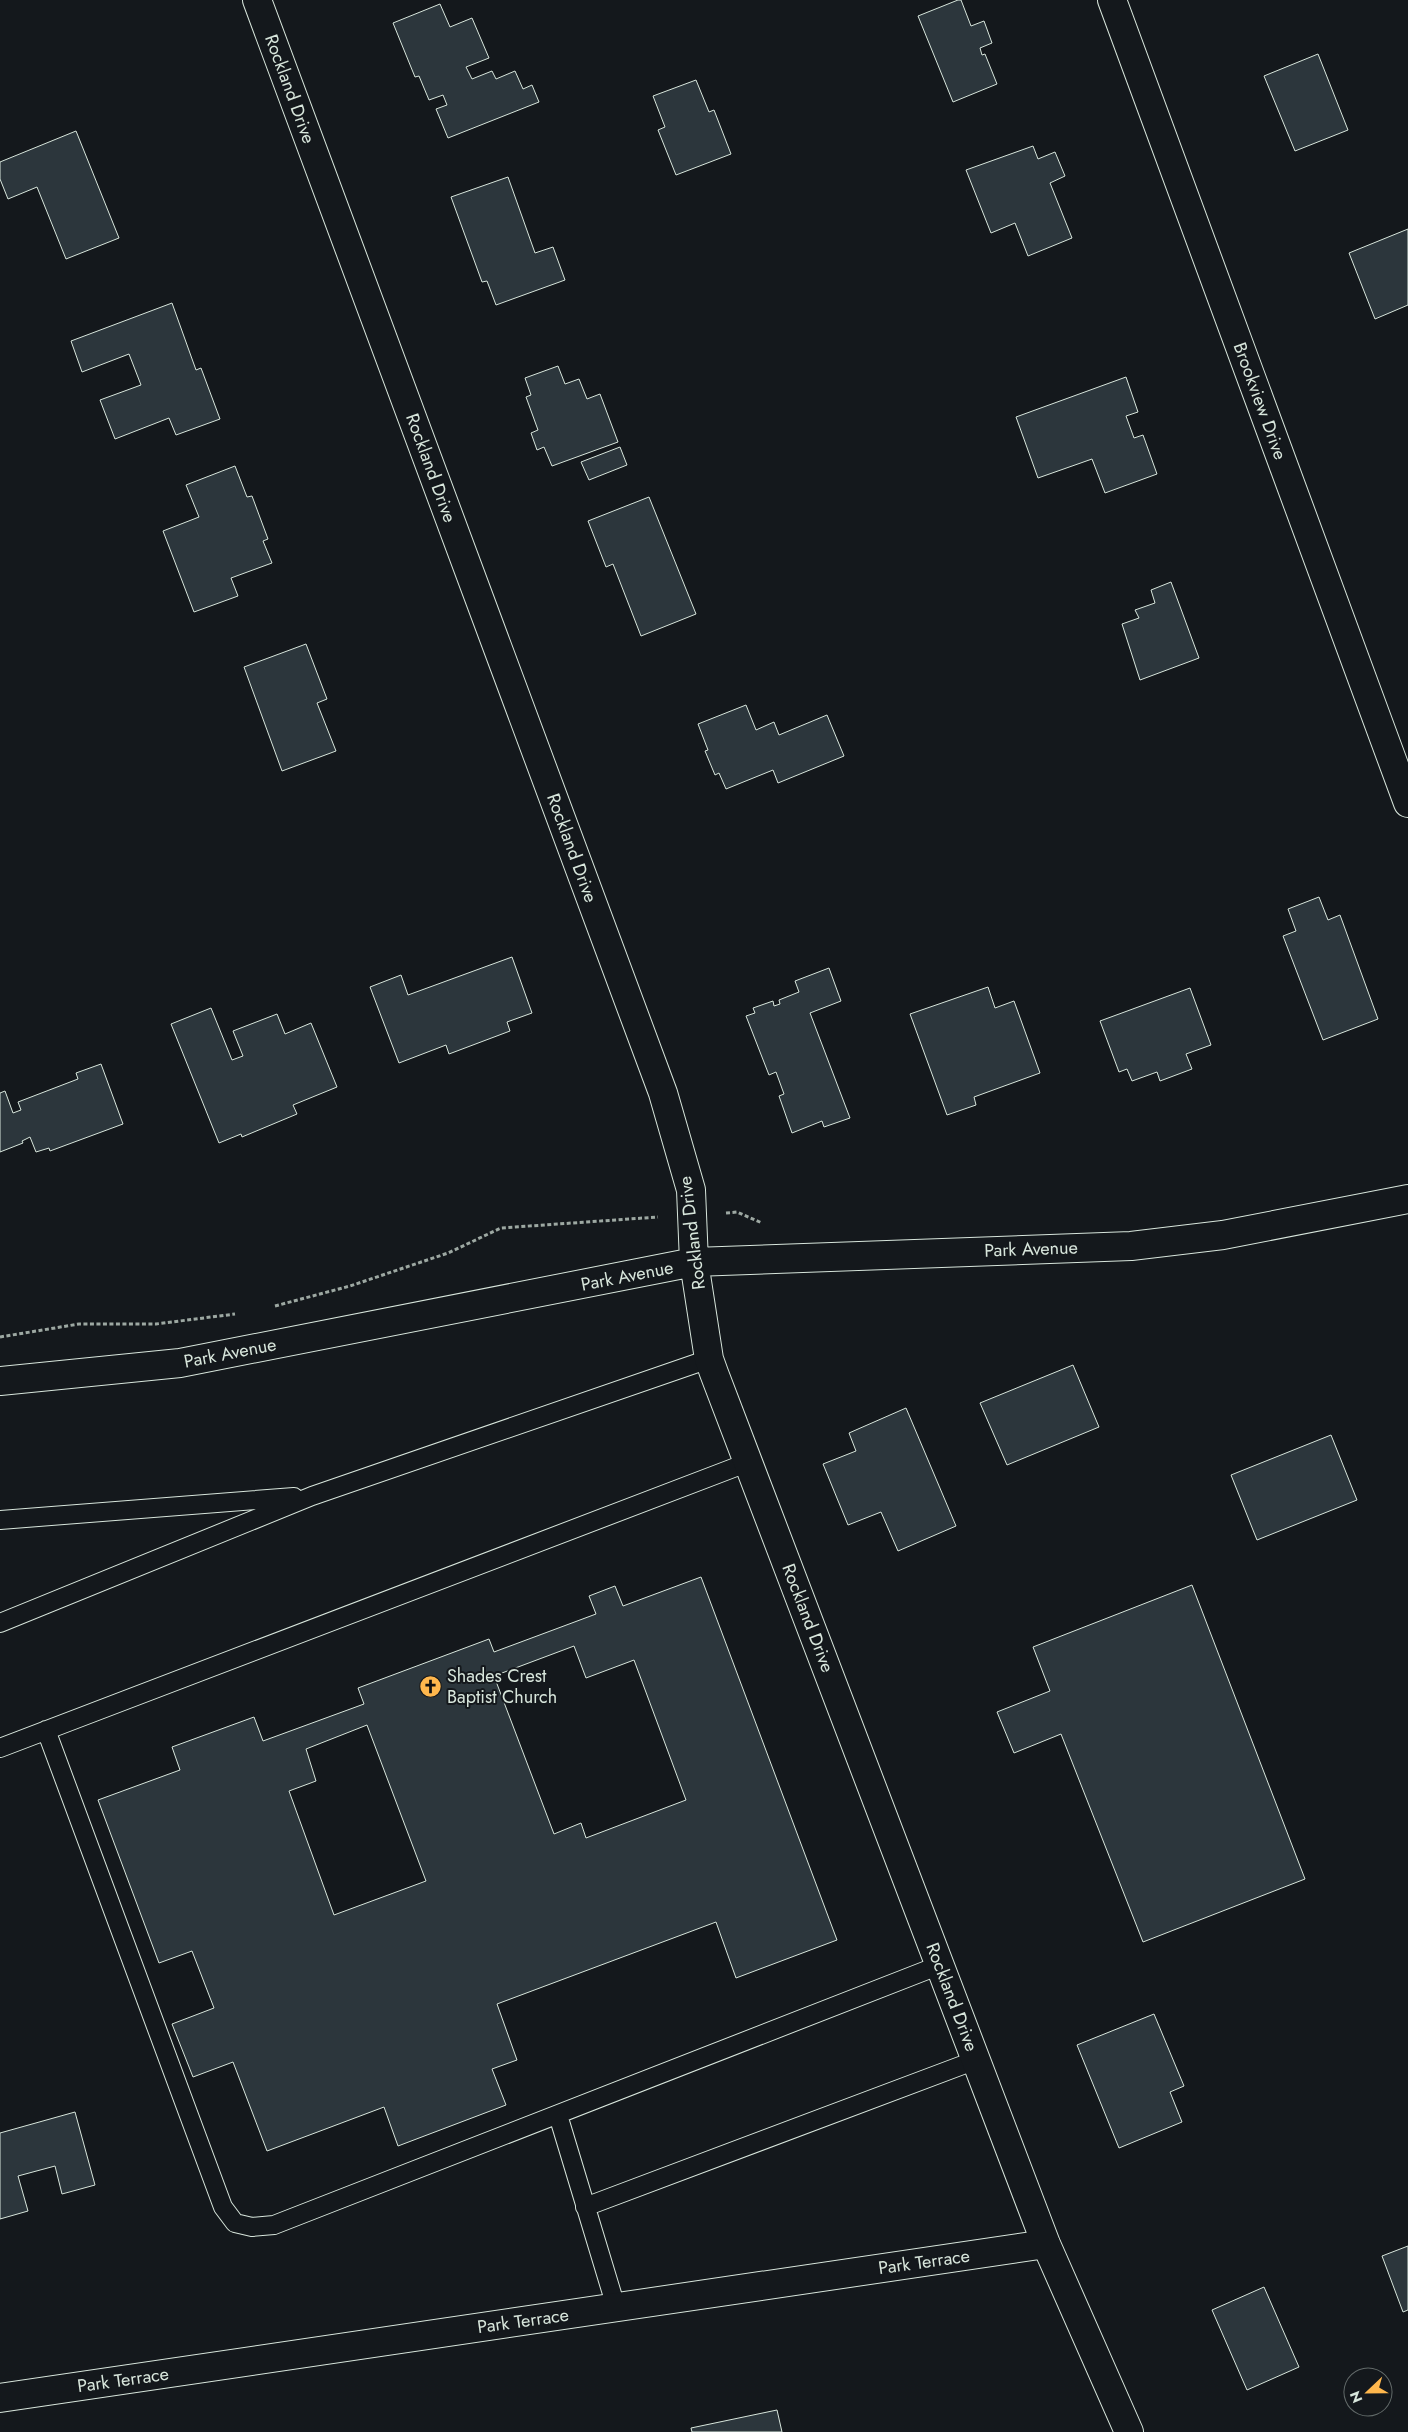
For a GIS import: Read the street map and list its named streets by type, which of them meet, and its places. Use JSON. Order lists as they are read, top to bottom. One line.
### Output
{"streets":{"street":["Rockland Drive","Brookview Drive","Park Avenue","Park Terrace"]},"crossings":[["Rockland Drive","Park Avenue"],["Rockland Drive","Park Terrace"]],"places":{"church":["Shades Crest Baptist Church"]},"north":"left"}
